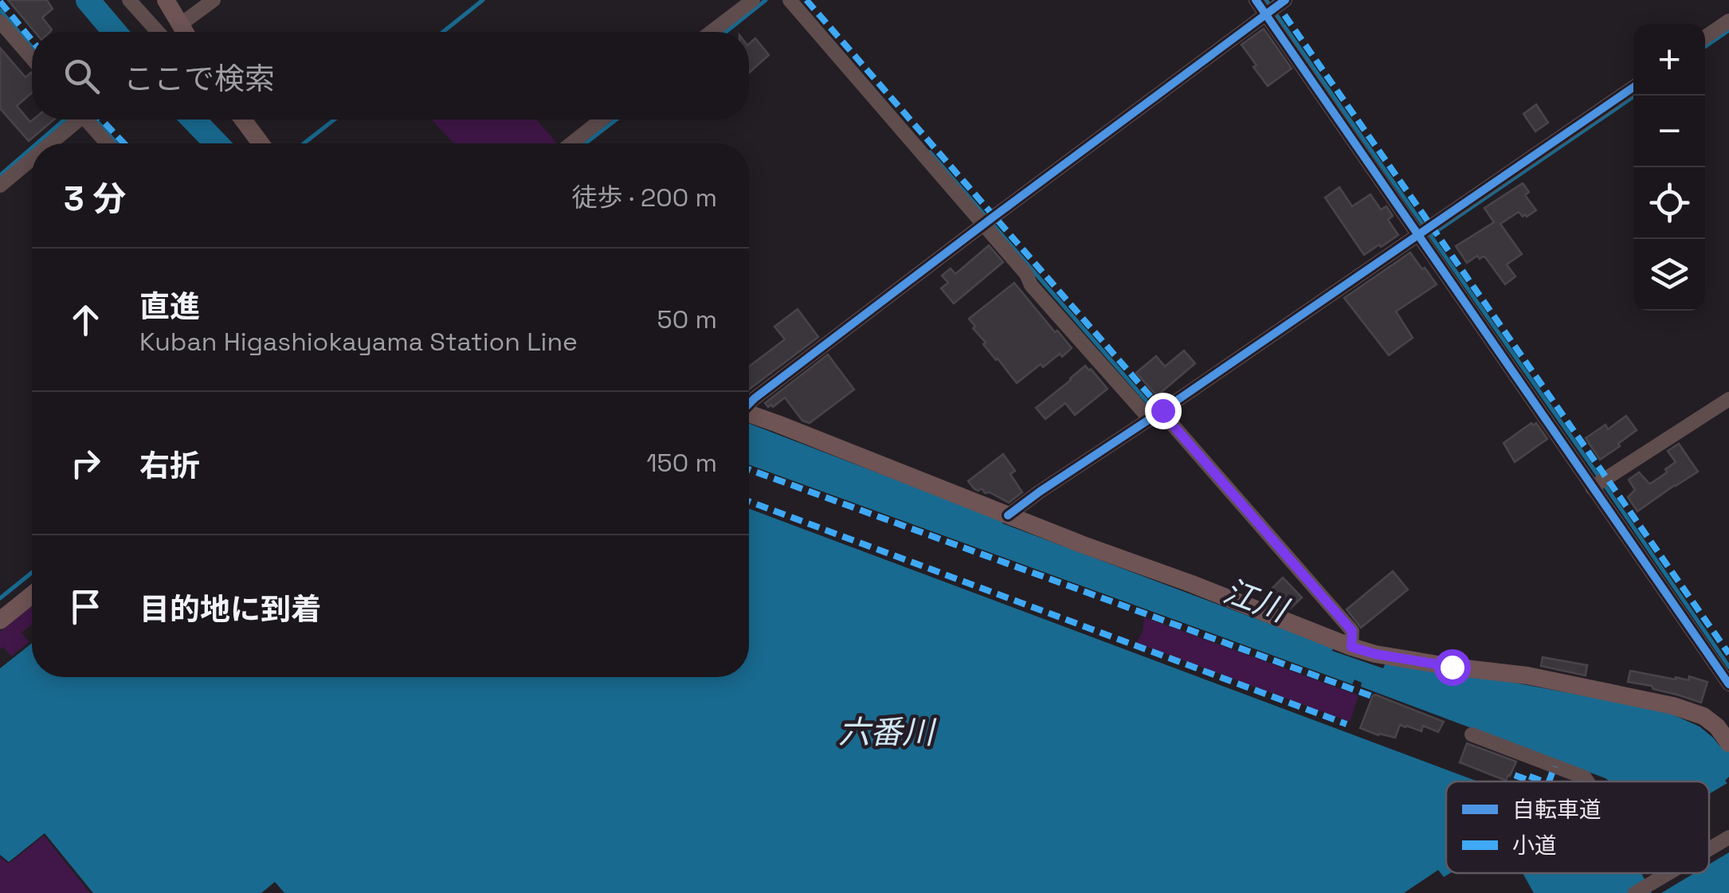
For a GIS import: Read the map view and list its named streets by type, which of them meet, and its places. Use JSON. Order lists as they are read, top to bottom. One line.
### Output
{"water":["江川","六番川"],"legend":["自転車道","小道"],"page":{"map_buttons":["+","−"],"search":"ここで検索","heading":["3 分","徒歩 · 200 m"],"list":[["直進","Kuban Higashiokayama Station Line","50 m"],["右折","150 m"],"目的地に到着"]}}
